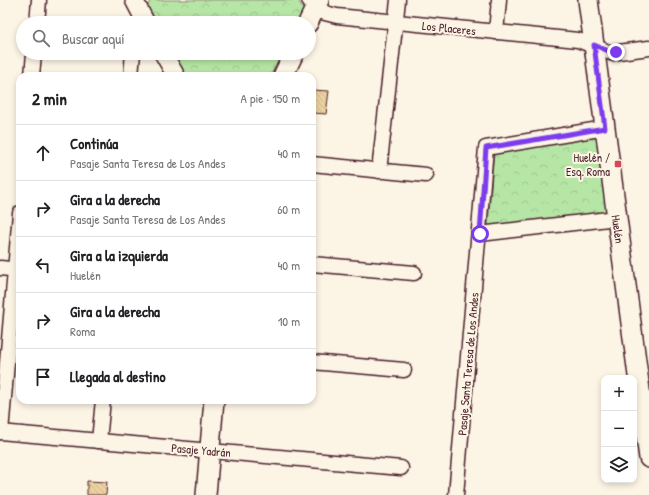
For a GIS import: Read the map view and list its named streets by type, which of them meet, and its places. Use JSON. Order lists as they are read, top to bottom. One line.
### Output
{"streets":{"main road":["Huelén"],"street":["Los Placeres","Pasaje Santa Teresa de Los Andes","Pasaje Yadrán"]},"crossings":[["Los Placeres","Huelén"],["Huelén","Pasaje Santa Teresa de Los Andes"]],"places":{"transit":["Huelén / Esq. Roma"]},"page":{"search":"Buscar aquí","heading":["2 min","A pie · 150 m"],"list":[["Continúa","Pasaje Santa Teresa de Los Andes","40 m"],["Gira a la derecha","Pasaje Santa Teresa de Los Andes","60 m"],["Gira a la izquierda","Huelén","40 m"],["Gira a la derecha","Roma","10 m"],"Llegada al destino"],"map_buttons":["+","−"]}}
